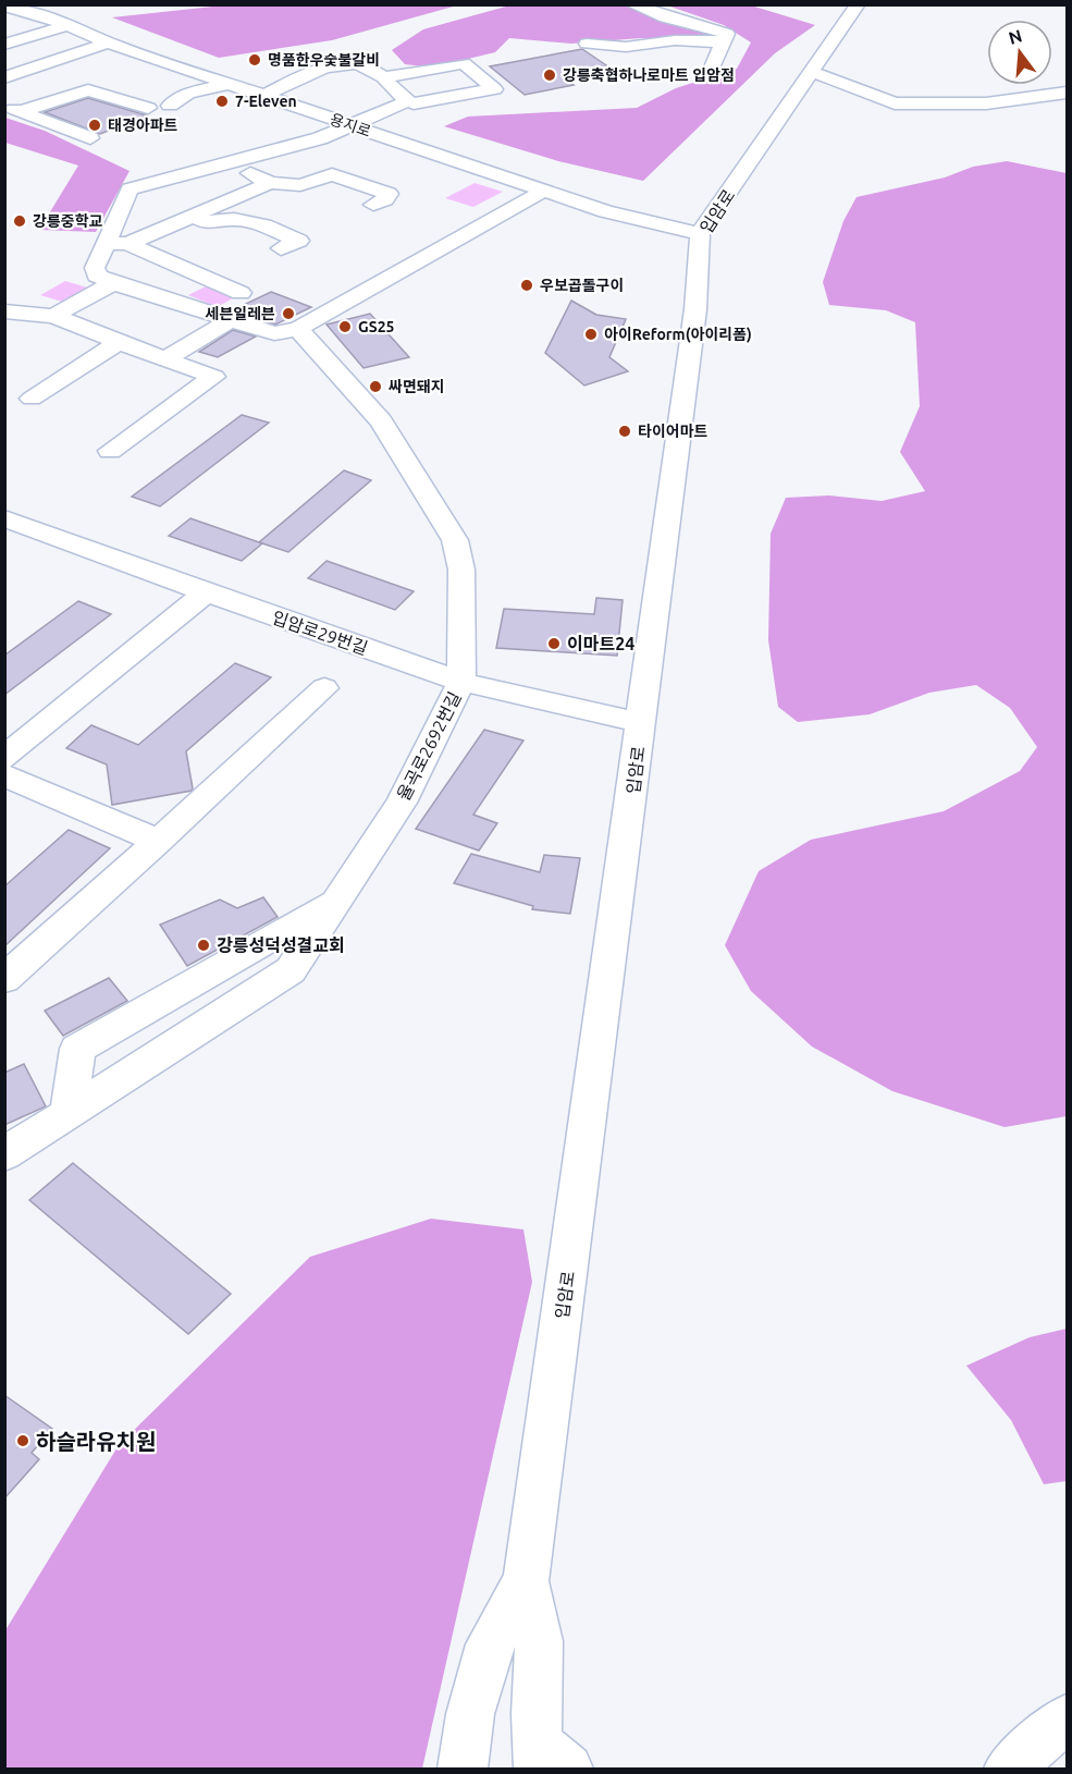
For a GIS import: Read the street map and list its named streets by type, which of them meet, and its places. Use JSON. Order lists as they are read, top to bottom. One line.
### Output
{"streets":{"street":["용지로","입암로","입암로29번길","율곡로2692번길"]},"crossings":[["용지로","입암로"],["입암로","입암로29번길"],["입암로29번길","율곡로2692번길"]],"places":["명품한우숯불갈비","강릉축협하나로마트 입암점","7-Eleven","태경아파트","강릉중학교","우보곱돌구이","세븐일레븐","GS25","아이Reform(아이리폼)","싸면돼지","타이어마트","이마트24","강릉성덕성결교회","하슬라유치원"],"north":"top"}
